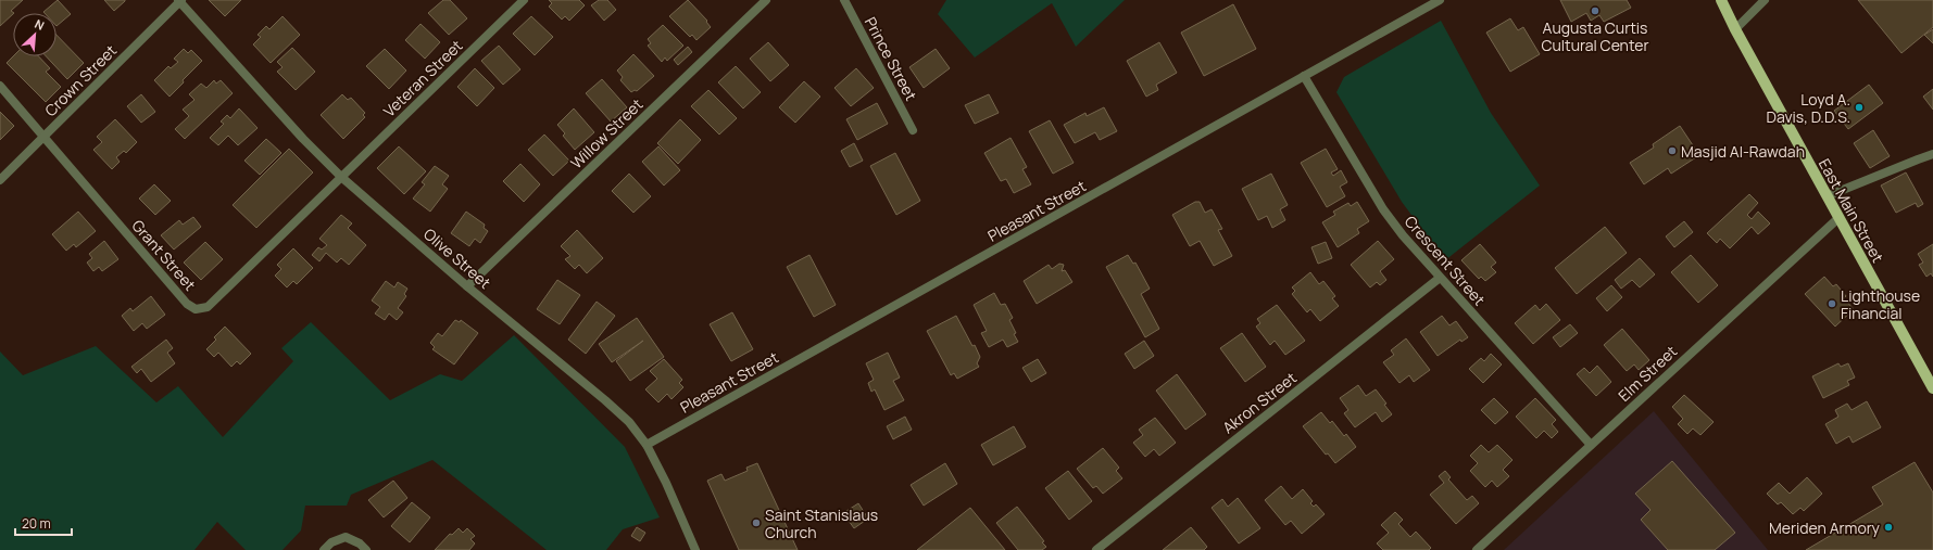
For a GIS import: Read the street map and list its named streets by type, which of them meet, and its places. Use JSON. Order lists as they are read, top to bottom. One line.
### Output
{"streets":{"main road":["East Main Street"],"street":["Prince Street","Veteran Street","Crown Street","Willow Street","Pleasant Street","Grant Street","Olive Street","Crescent Street","Elm Street","Akron Street"]},"crossings":[["Veteran Street","Grant Street"],["Veteran Street","Olive Street"],["Crown Street","Grant Street"],["Crown Street","Olive Street"],["Willow Street","Olive Street"],["Pleasant Street","Olive Street"],["Pleasant Street","Crescent Street"],["East Main Street","Elm Street"],["Grant Street","Olive Street"],["Crescent Street","Elm Street"],["Crescent Street","Akron Street"]],"places":["Augusta Curtis Cultural Center","Loyd A. Davis, D.D.S.","Masjid Al-Rawdah","Lighthouse Financial","Saint Stanislaus Church","Meriden Armory"],"scale_bar":"20 m","north":"top right"}
